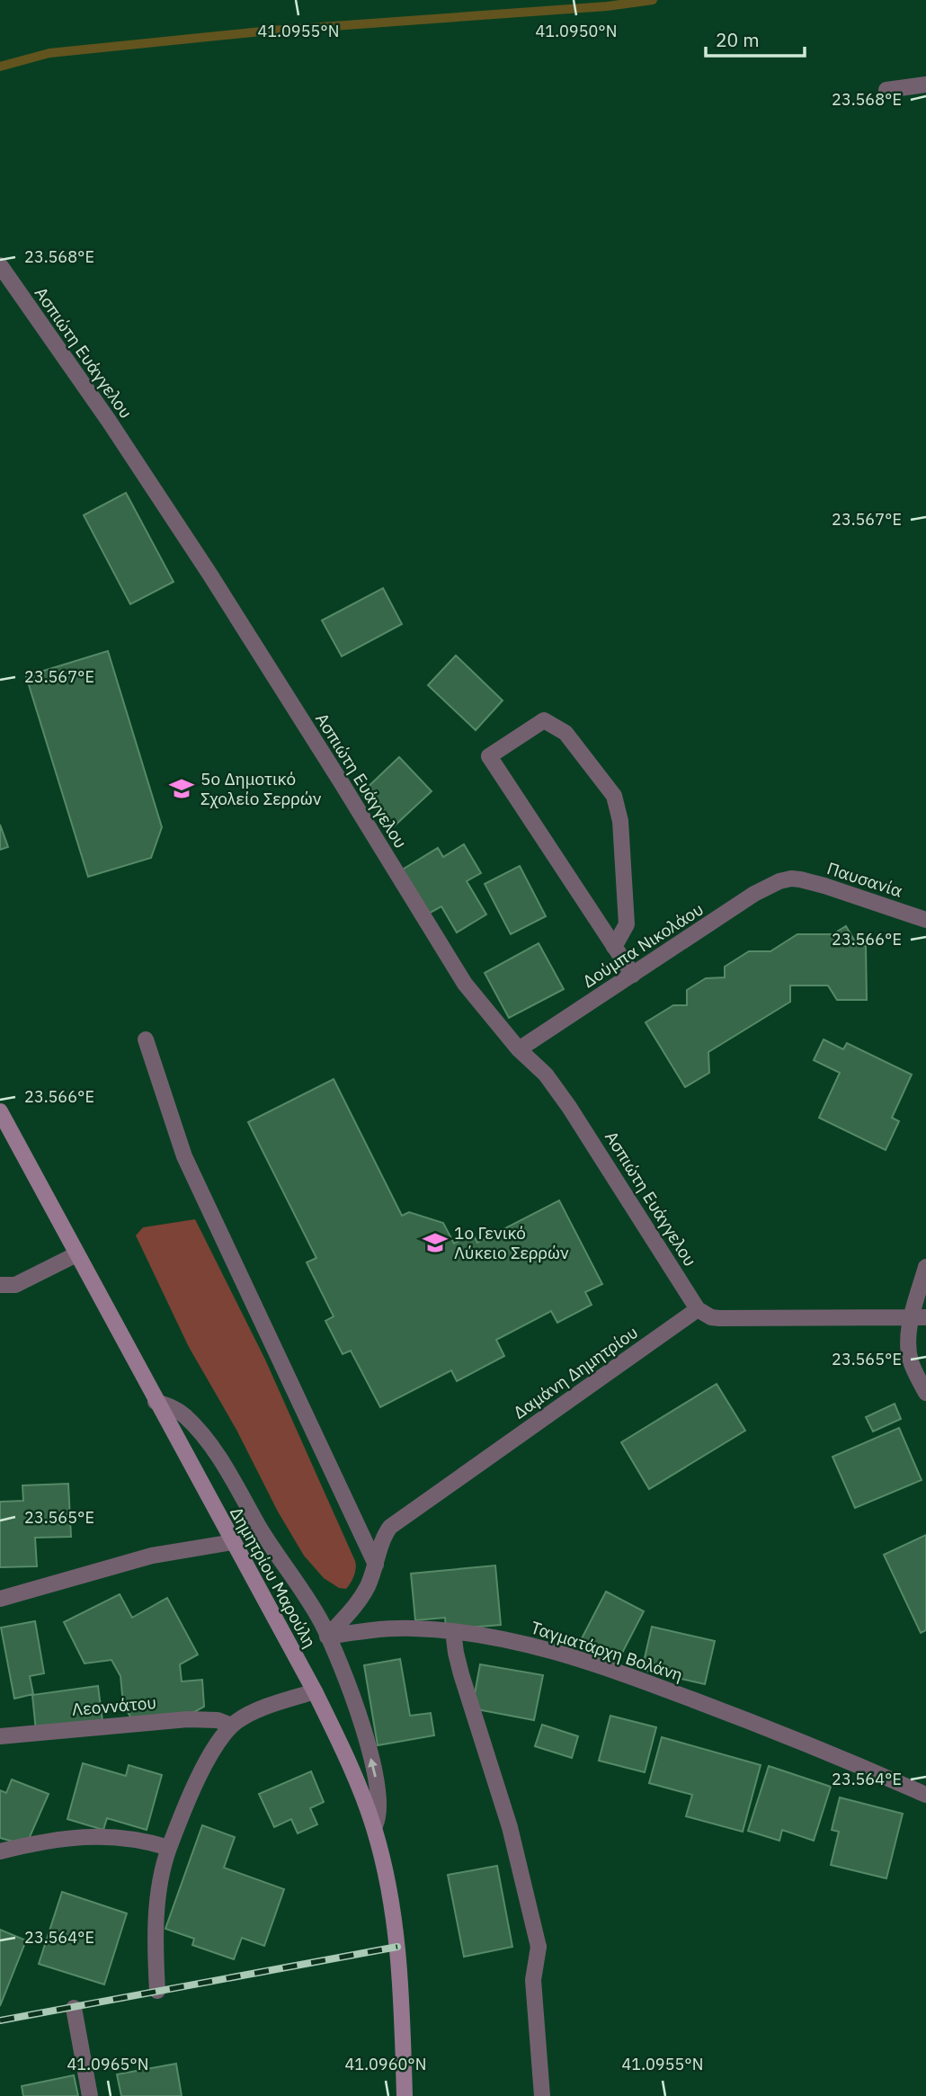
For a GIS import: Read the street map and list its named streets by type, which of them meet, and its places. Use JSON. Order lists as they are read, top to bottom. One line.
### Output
{"streets":{"main road":["Δημητρίου Μαρούλη"],"street":["Ασπιώτη Ευάγγελου","Παυσανία","Δούμπα Νικολάου","Δαμάνη Δημητρίου","Ταγματάρχη Βολάνη","Λεοννάτου"]},"crossings":[["Ασπιώτη Ευάγγελου","Δούμπα Νικολάου"],["Ασπιώτη Ευάγγελου","Δαμάνη Δημητρίου"],["Παυσανία","Δούμπα Νικολάου"],["Δαμάνη Δημητρίου","Ταγματάρχη Βολάνη"]],"places":{"school or university":["5ο Δημοτικό Σχολείο Σερρών","1ο Γενικό Λύκειο Σερρών"]},"scale_bar":"20 m","coordinates":["41.0950°N","41.0955°N","23.568°E","23.567°E","23.566°E","23.565°E","23.564°E","41.0965°N","41.0960°N"]}
